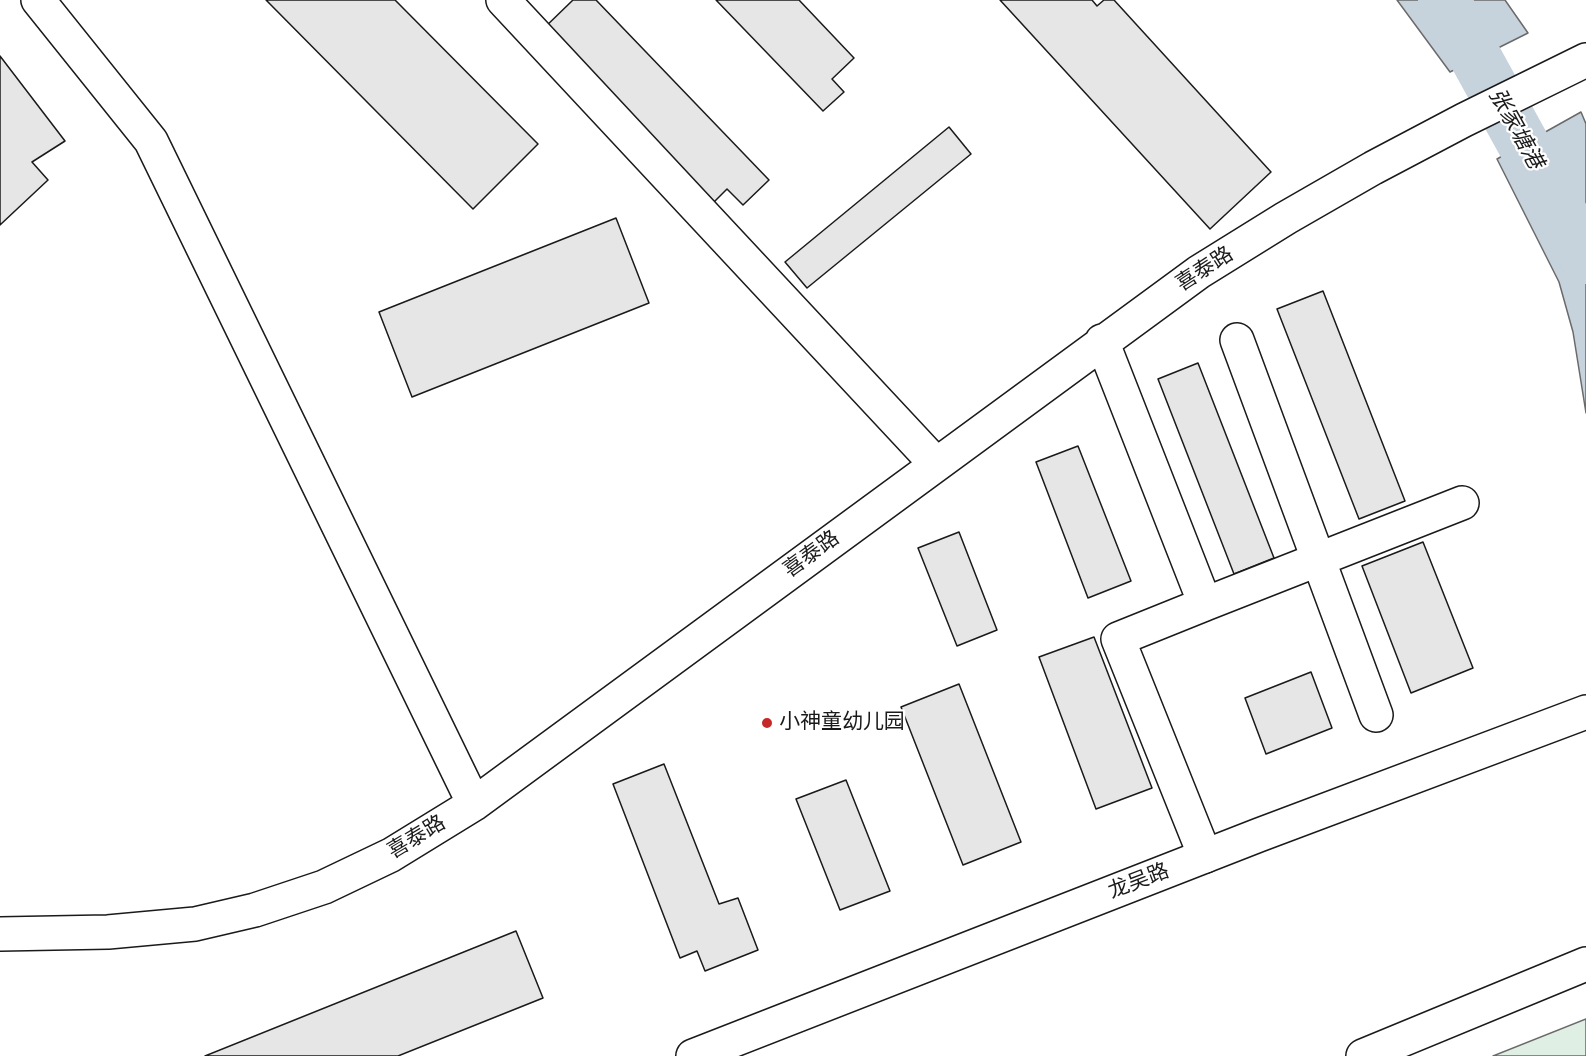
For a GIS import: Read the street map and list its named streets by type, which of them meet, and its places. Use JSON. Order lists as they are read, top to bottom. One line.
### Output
{"streets":{"street":["喜泰路","龙吴路"]},"water":["张家塘港"],"places":["小神童幼儿园"]}
